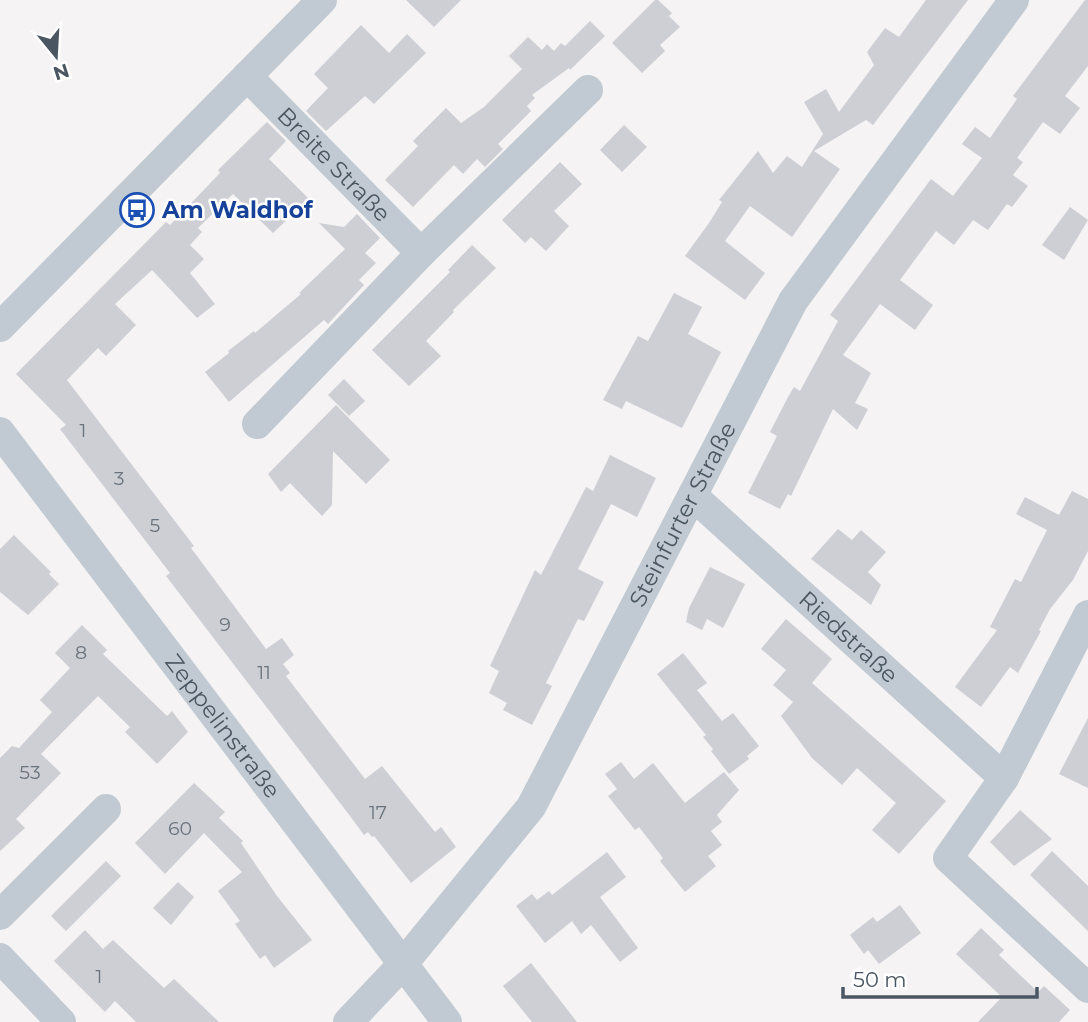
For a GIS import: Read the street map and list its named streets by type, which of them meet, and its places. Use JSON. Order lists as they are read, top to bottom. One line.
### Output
{"streets":{"street":["Breite Straße","Steinfurter Straße","Riedstraße","Zeppelinstraße"]},"crossings":[["Steinfurter Straße","Riedstraße"],["Steinfurter Straße","Zeppelinstraße"]],"places":{"bus stop":["Am Waldhof"]},"house_numbers":["1","3","5","9","8","11","53","17","60","1"],"scale_bar":"50 m","north":"bottom"}
